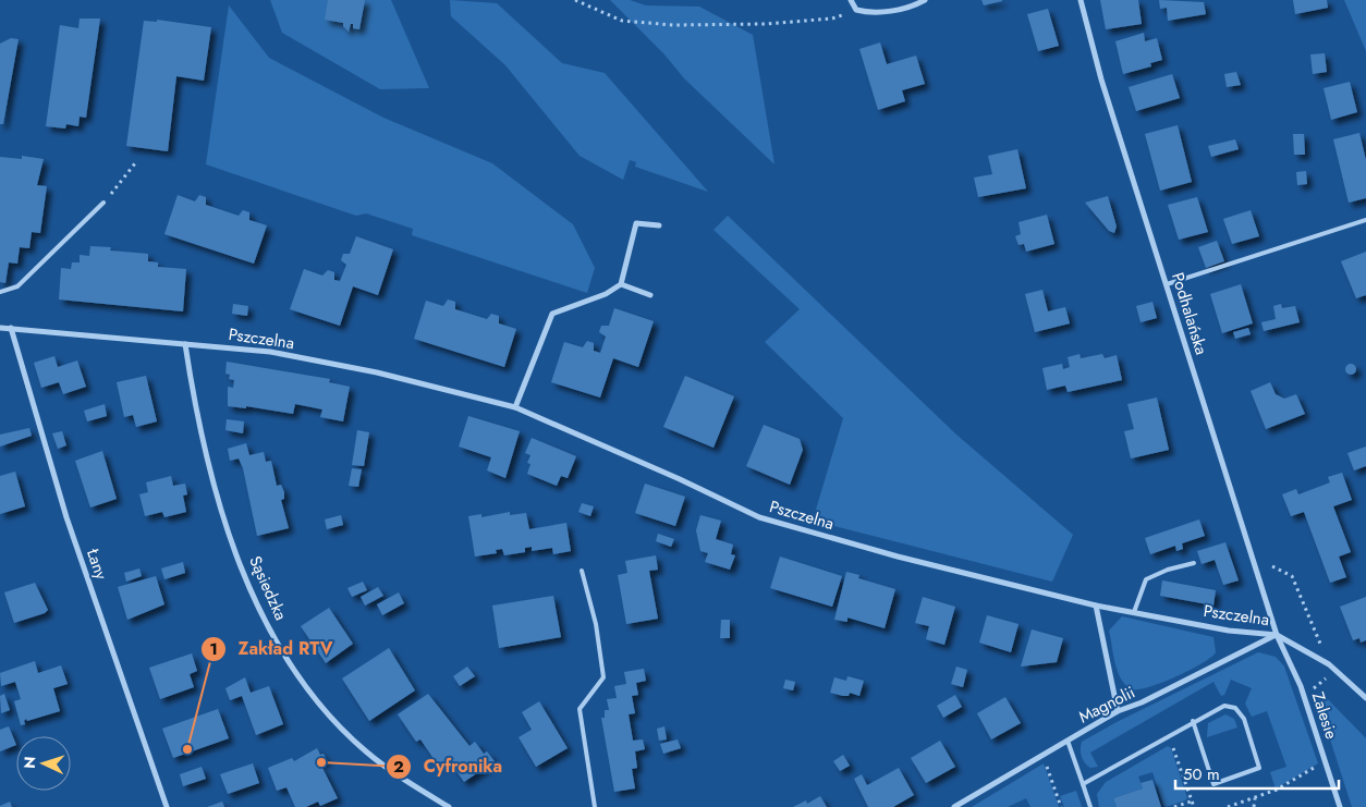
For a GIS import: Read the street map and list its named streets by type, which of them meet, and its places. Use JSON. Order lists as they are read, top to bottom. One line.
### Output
{"streets":{"street":["Podhalańska","Pszczelna","Łany","Sąsiedzka","Magnolii","Zalesie"]},"crossings":[["Podhalańska","Pszczelna"],["Podhalańska","Magnolii"],["Podhalańska","Zalesie"],["Pszczelna","Łany"],["Pszczelna","Sąsiedzka"],["Pszczelna","Magnolii"],["Pszczelna","Zalesie"],["Magnolii","Zalesie"]],"places":["Zakład RTV","Cyfronika"],"scale_bar":"50 m","north":"left"}
